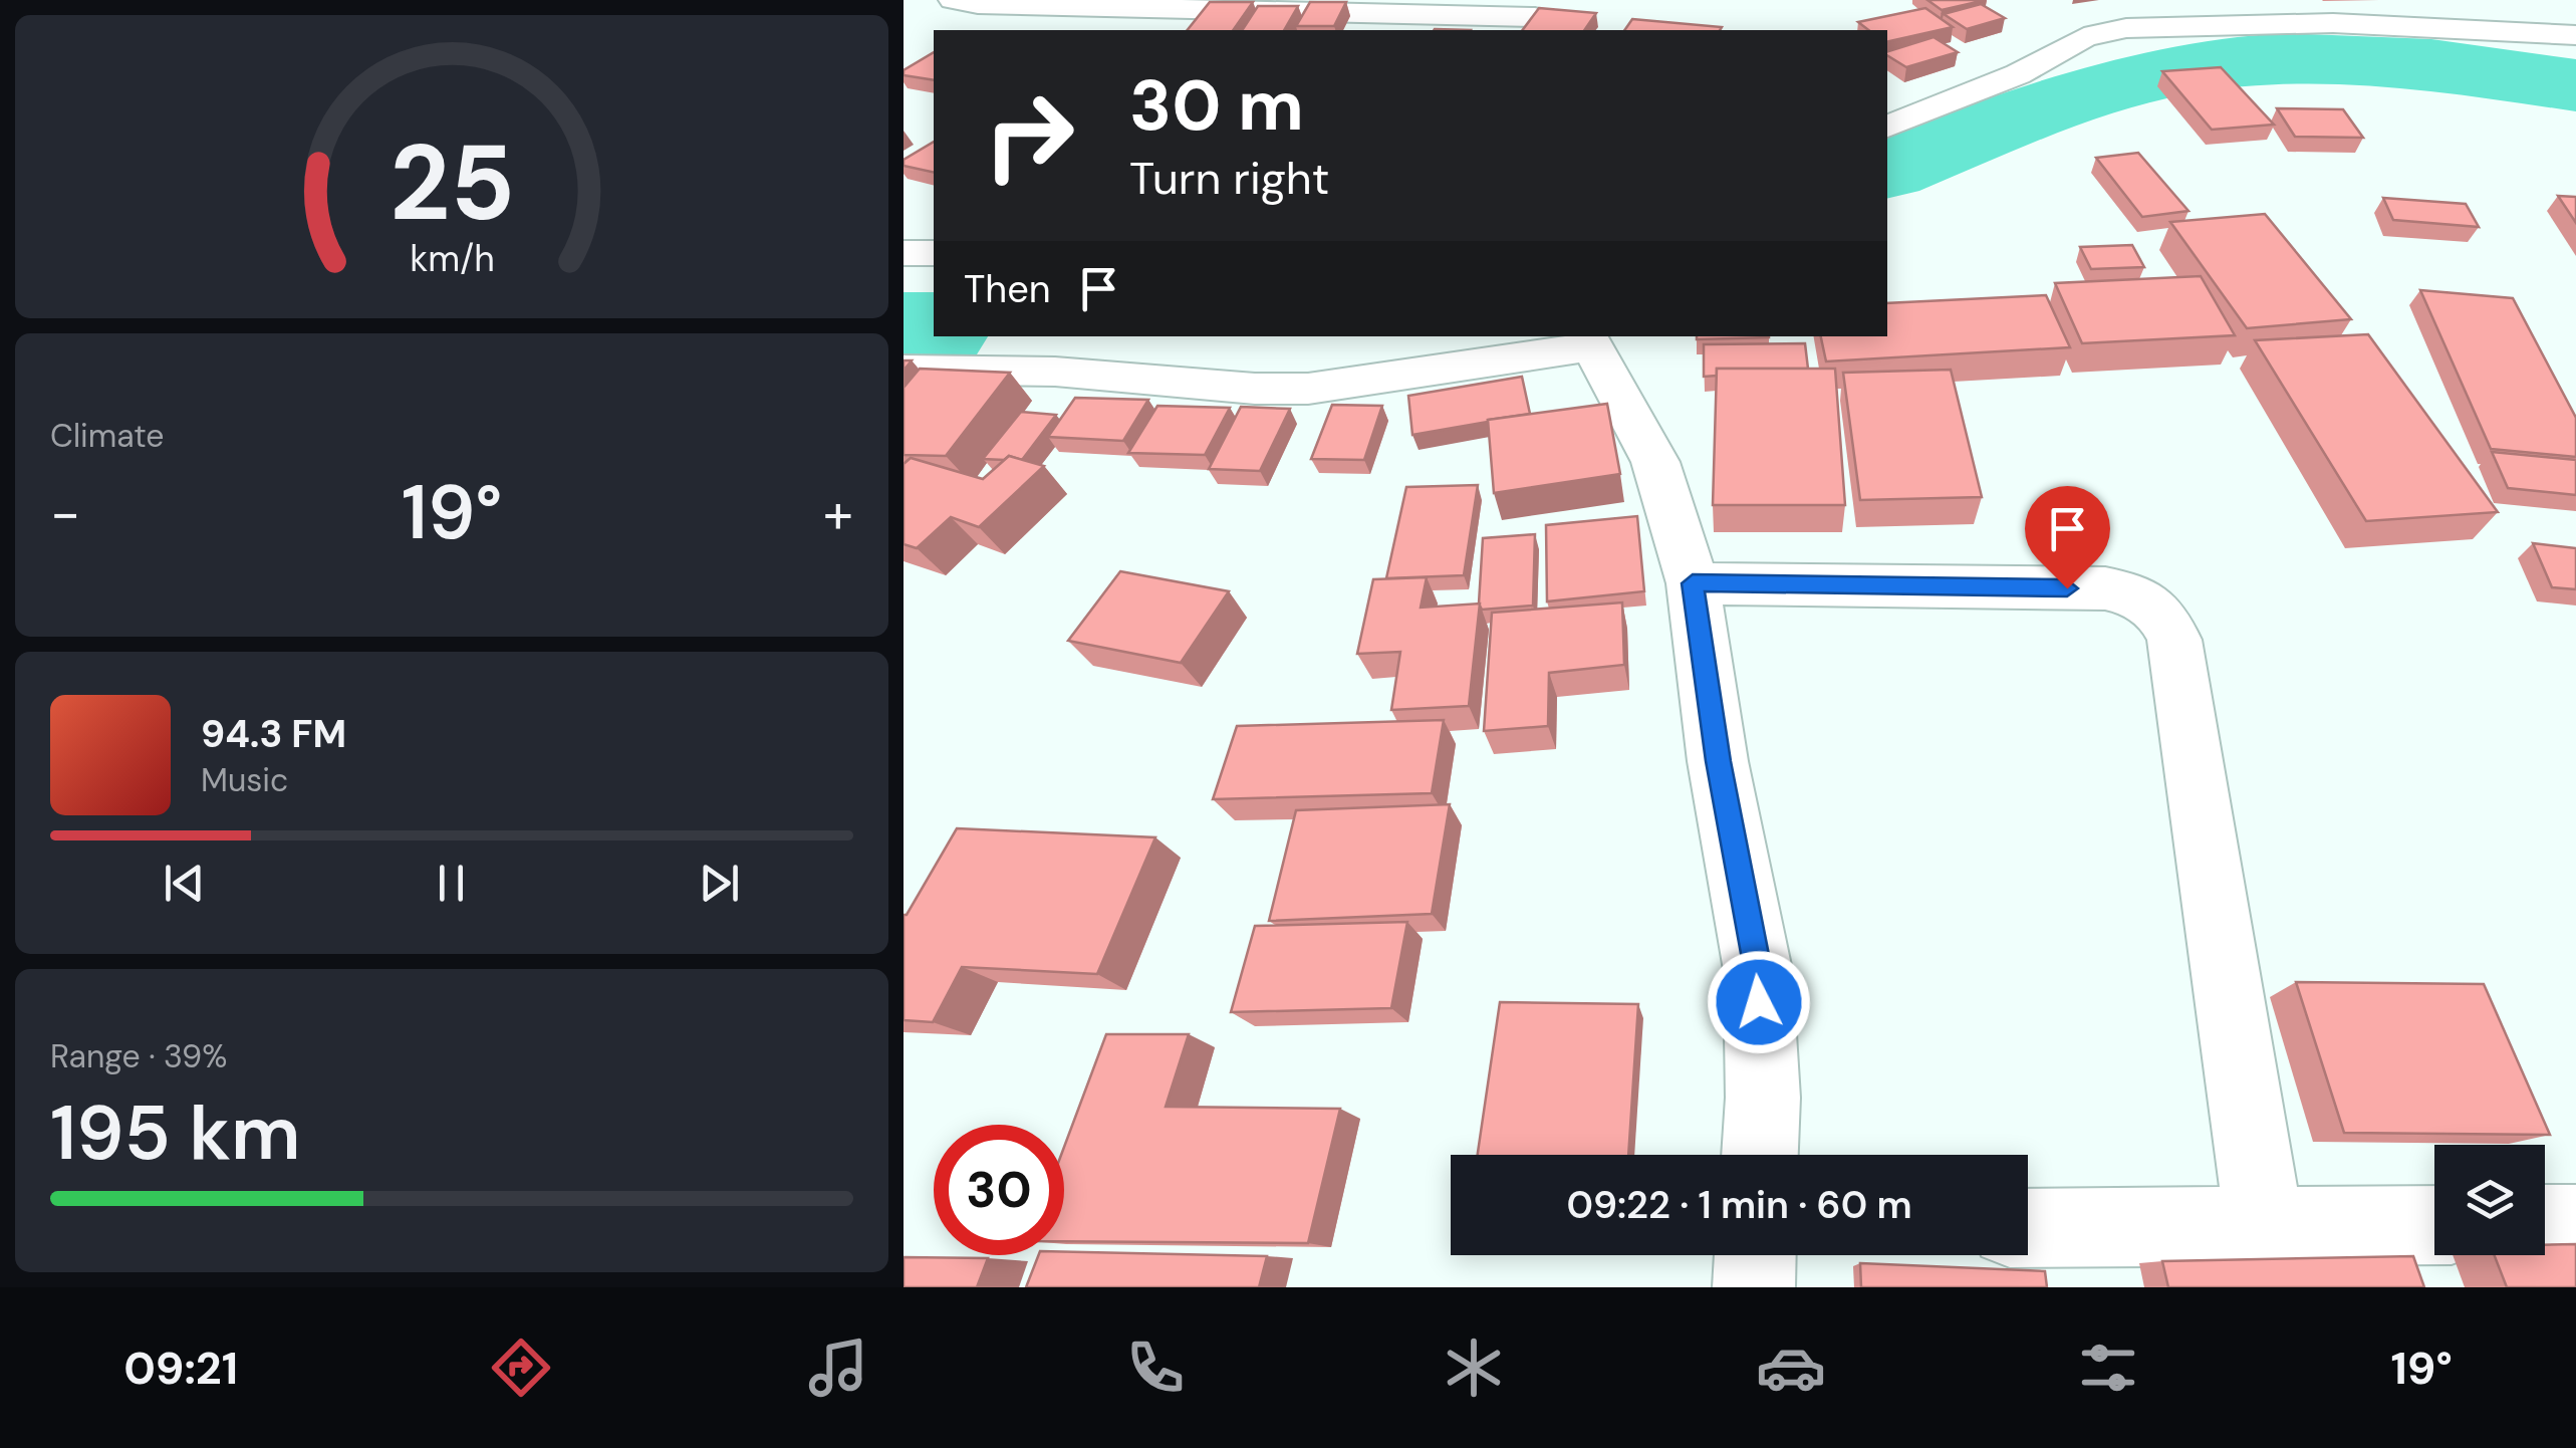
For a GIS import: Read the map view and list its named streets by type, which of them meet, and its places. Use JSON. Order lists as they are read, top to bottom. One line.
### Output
{"page":{"turn":["30 m","Turn right"],"then":"Then","tile":["Climate",["Range · 39%","195 km"]],"heat":["−","19°","+"],"song":["94.3 FM","Music"],"limit":"30","trip":"09:22 · 1 min · 60 m","tabs":["09:21","19°"],"gauge":["25","km/h"]}}
